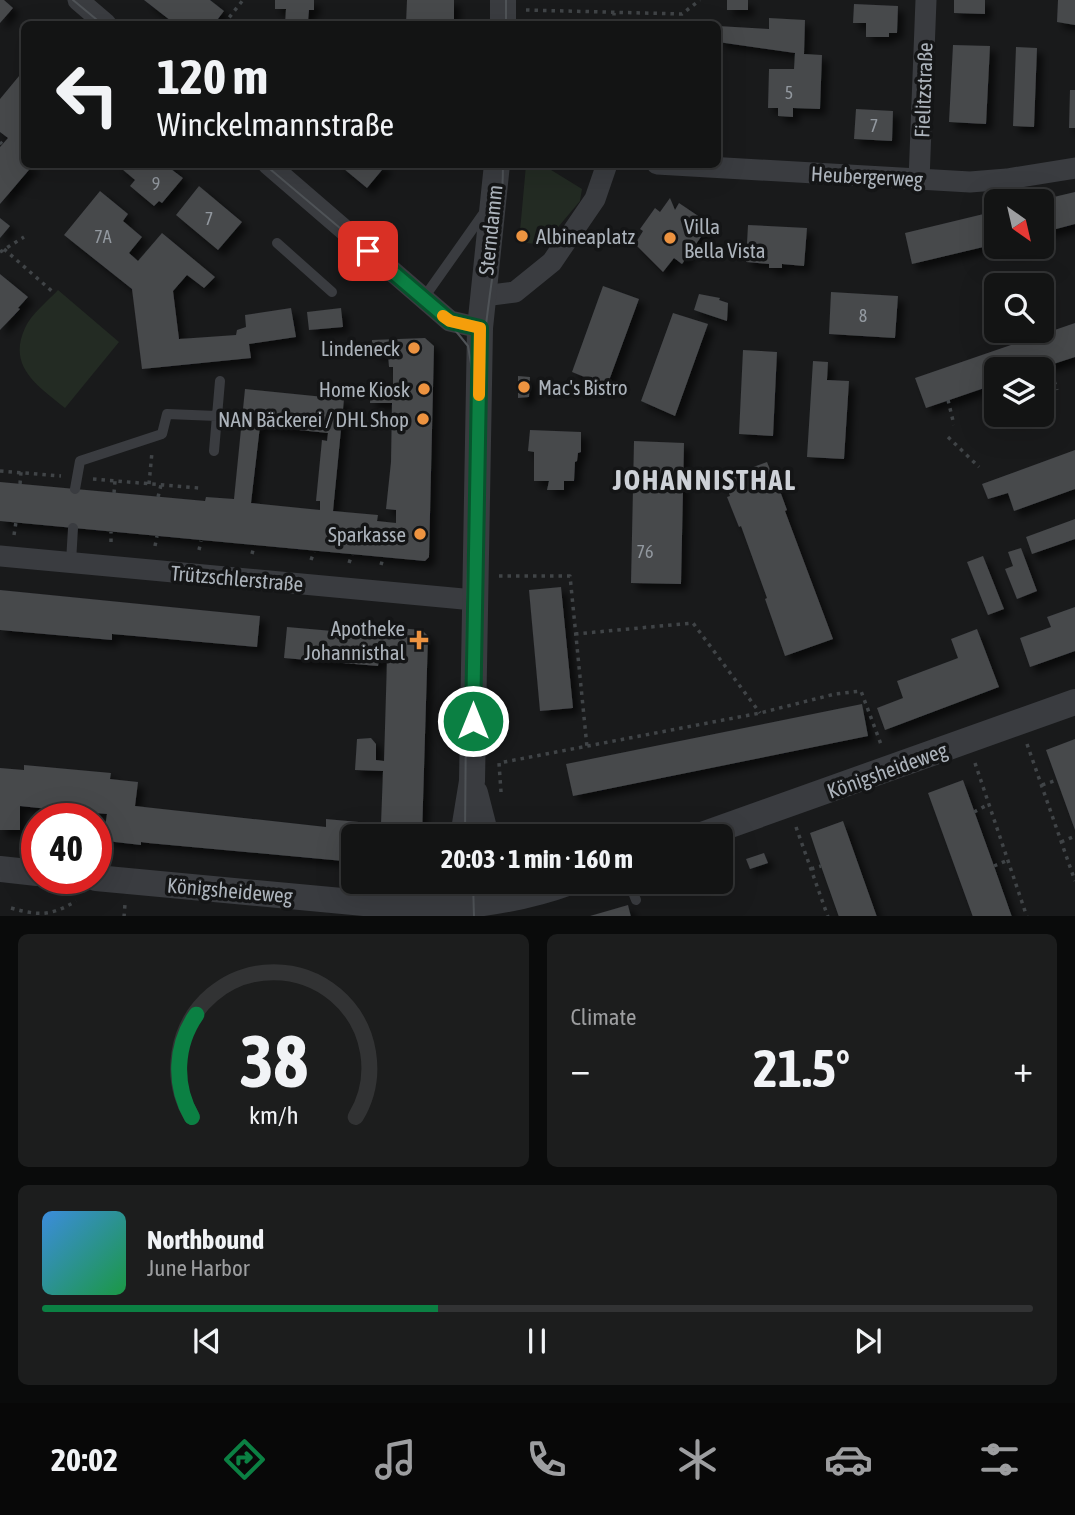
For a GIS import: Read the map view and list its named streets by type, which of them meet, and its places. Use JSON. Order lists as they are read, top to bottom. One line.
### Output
{"streets":{"street":["Fielitzstraße","Heubergerweg","Sterndamm","Trützschlerstraße","Königsheideweg"]},"crossings":[["Fielitzstraße","Heubergerweg"],["Sterndamm","Trützschlerstraße"]],"districts":["JOHANNISTHAL"],"places":{"other":["Albineaplatz","Villa Bella Vista","Lindeneck","Mac's Bistro","Home Kiosk","NAN Bäckerei / DHL Shop","Sparkasse"],"health":["Apotheke Johannisthal"]},"house_numbers":["5","7","9","7","7A","8","76"],"north":"bottom right","page":{"turn":["120 m","Winckelmannstraße"],"limit":"40","trip":"20:03 · 1 min · 160 m","tile":"Climate","heat":["−","21.5°","+"],"song":["Northbound","June Harbor"],"tabs":"20:02","gauge":["38","km/h"]}}
